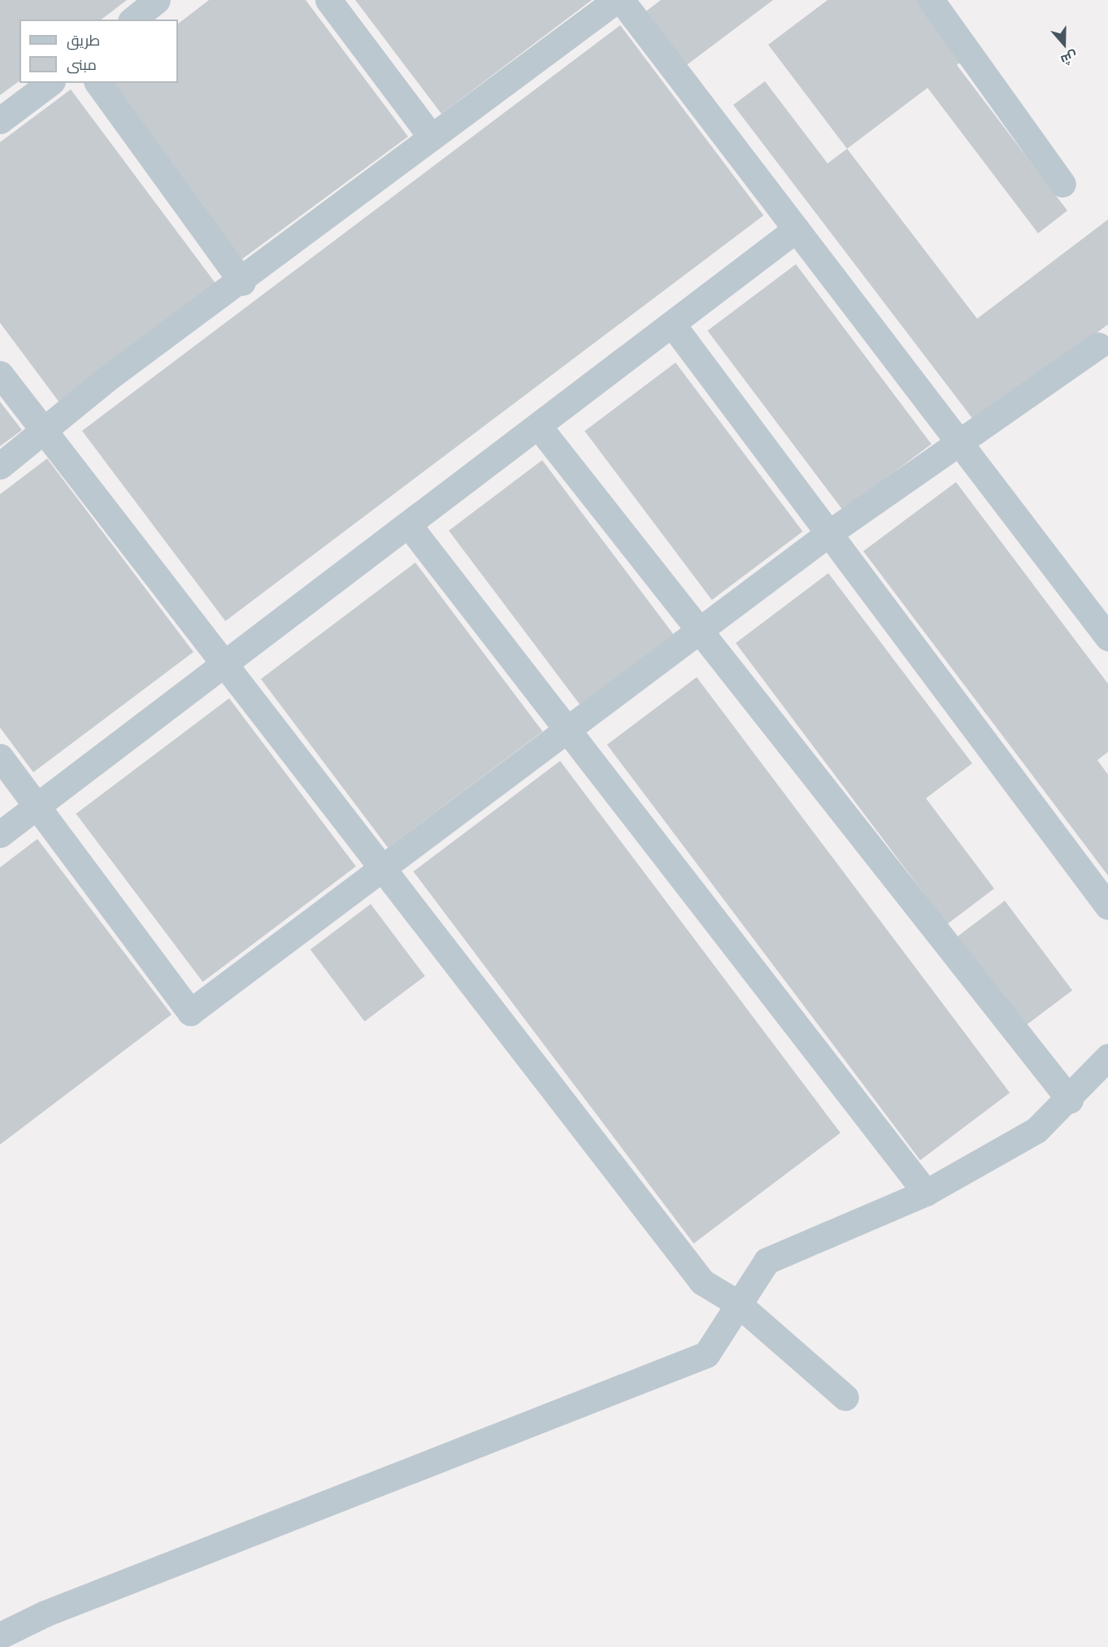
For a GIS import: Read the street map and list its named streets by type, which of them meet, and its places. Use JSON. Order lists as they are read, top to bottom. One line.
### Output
{"legend":["طريق","مبنى"],"north":"bottom"}
